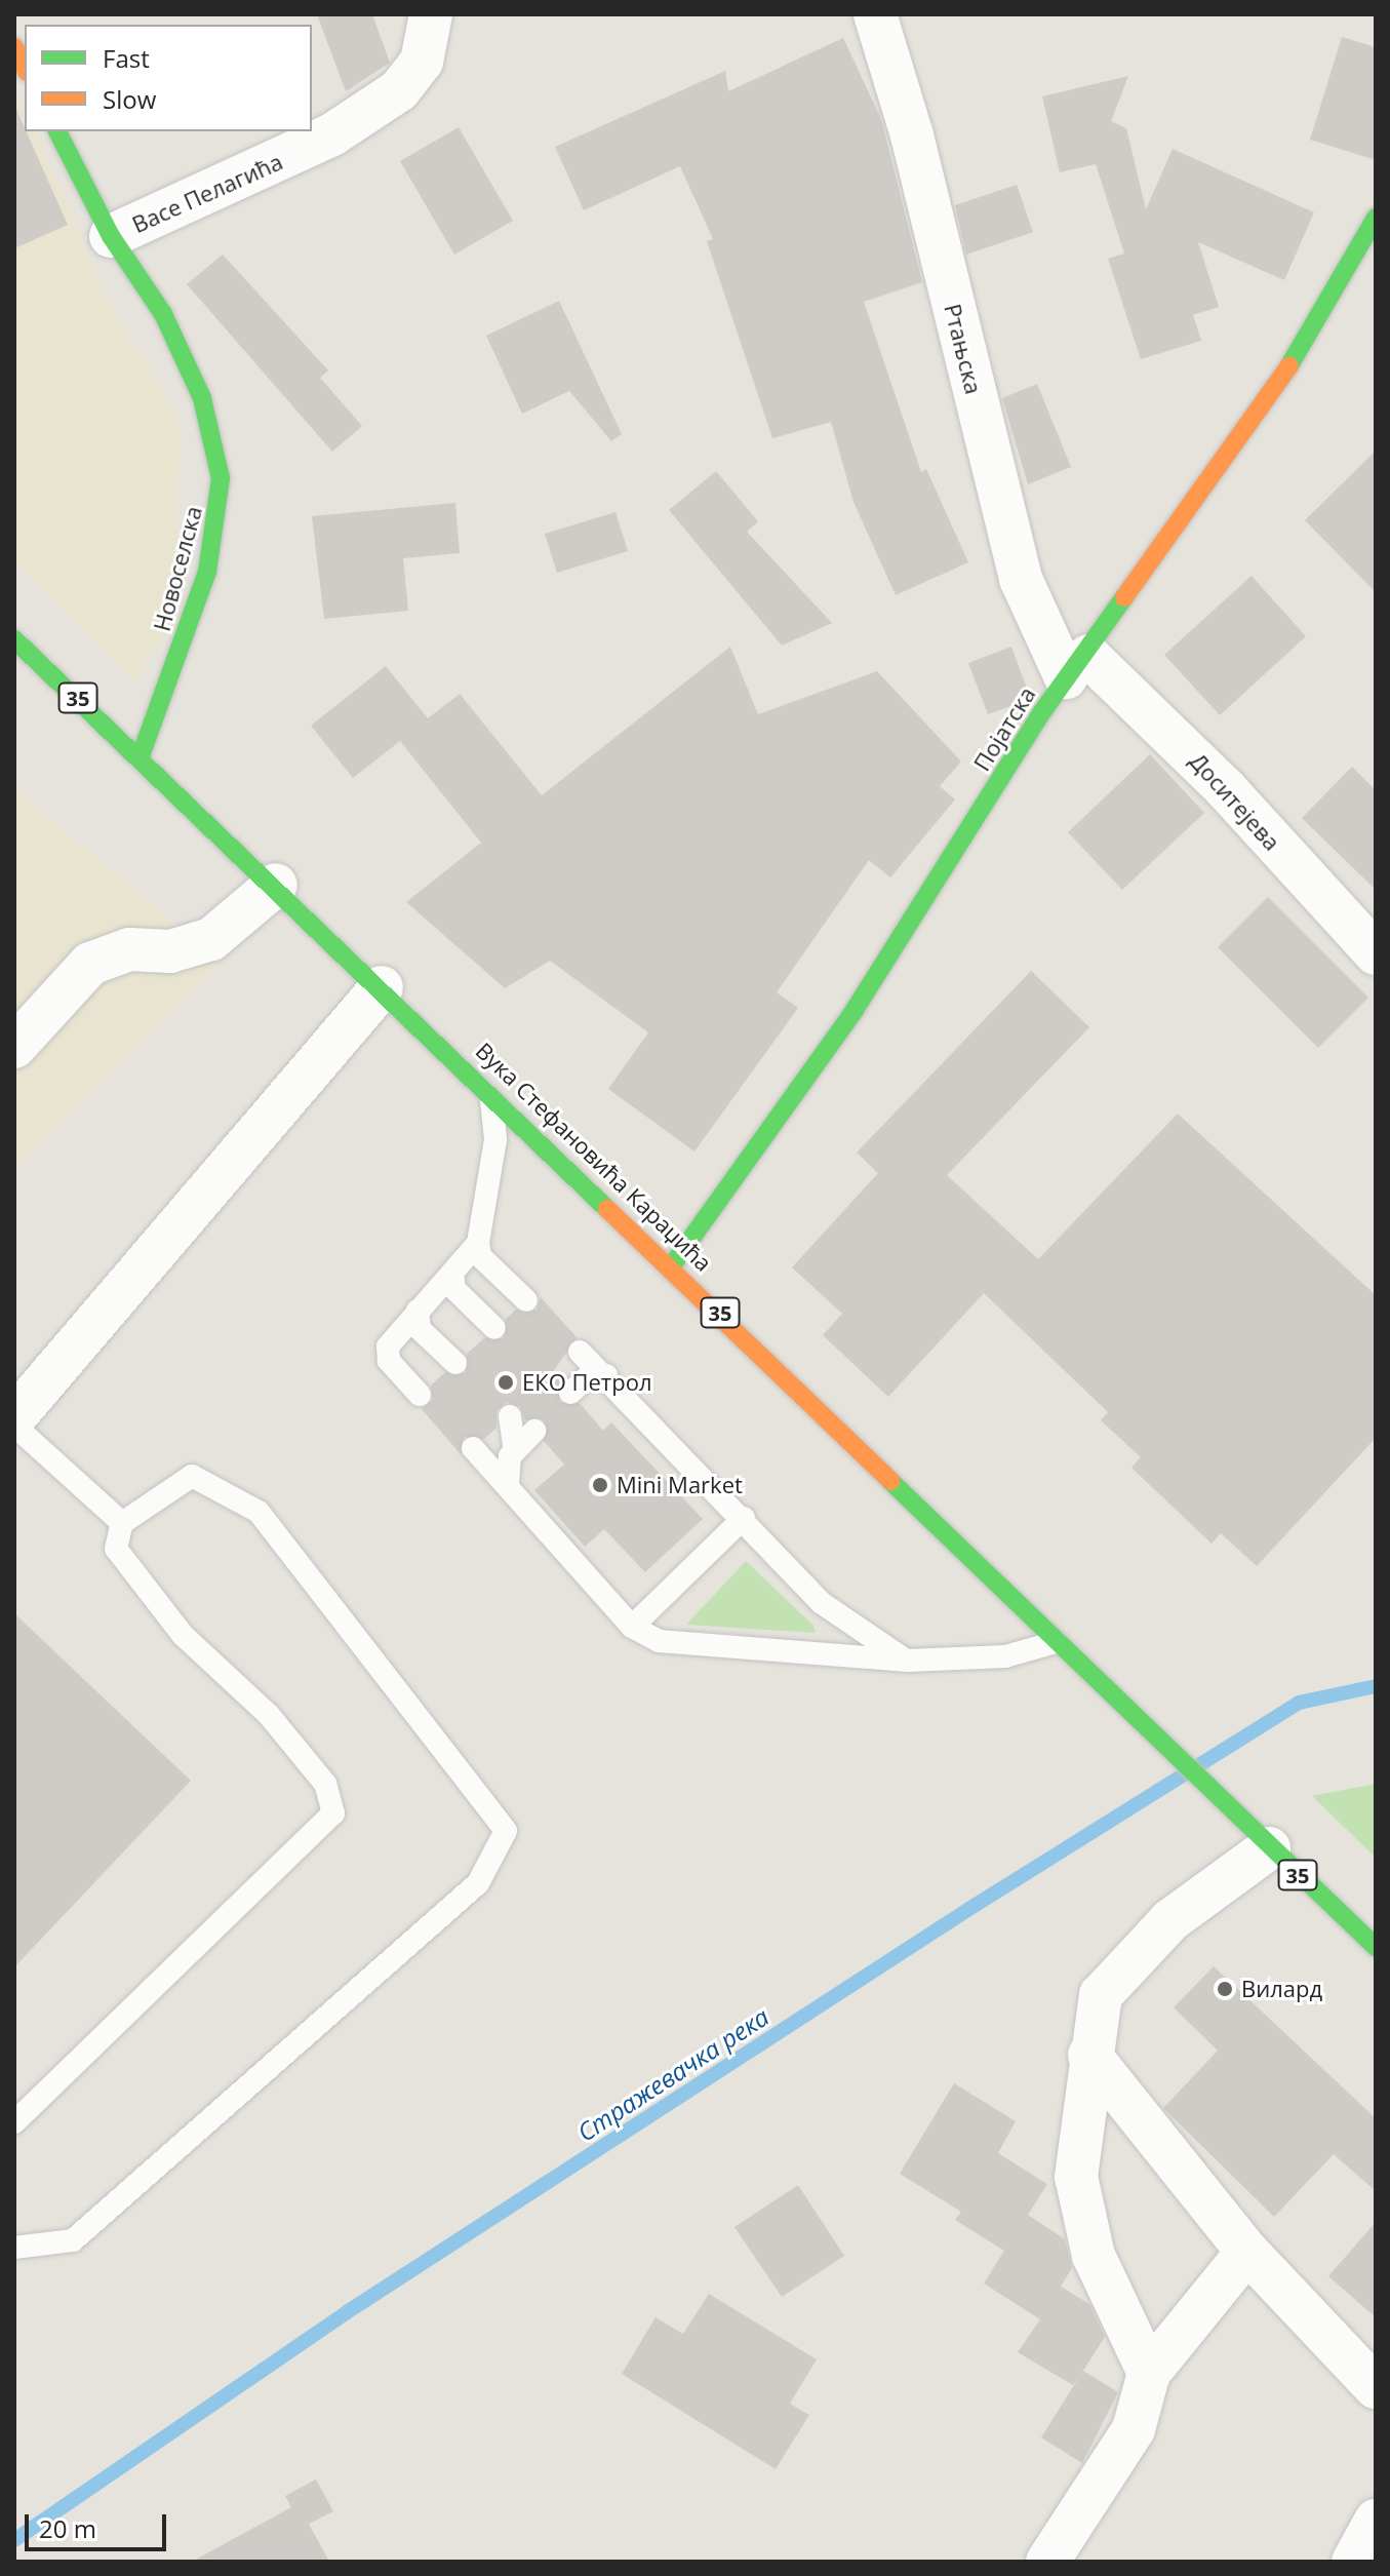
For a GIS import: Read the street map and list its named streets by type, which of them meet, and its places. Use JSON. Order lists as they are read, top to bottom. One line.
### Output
{"streets":{"street":["Васе Пелагића","Ртањска","Новоселска","35","Појатска","Доситејева","Вука Стефановића Караџића"]},"crossings":[["Васе Пелагића","Новоселска"],["Ртањска","Појатска"],["Ртањска","Доситејева"],["Новоселска","Вука Стефановића Караџића"],["35","Вука Стефановића Караџића"],["Појатска","Доситејева"],["Појатска","Вука Стефановића Караџића"]],"water":["Стражевачка река"],"places":["ЕКО Петрол","Mini Market","Вилард"],"legend":["Fast","Slow"],"scale_bar":"20 m"}
